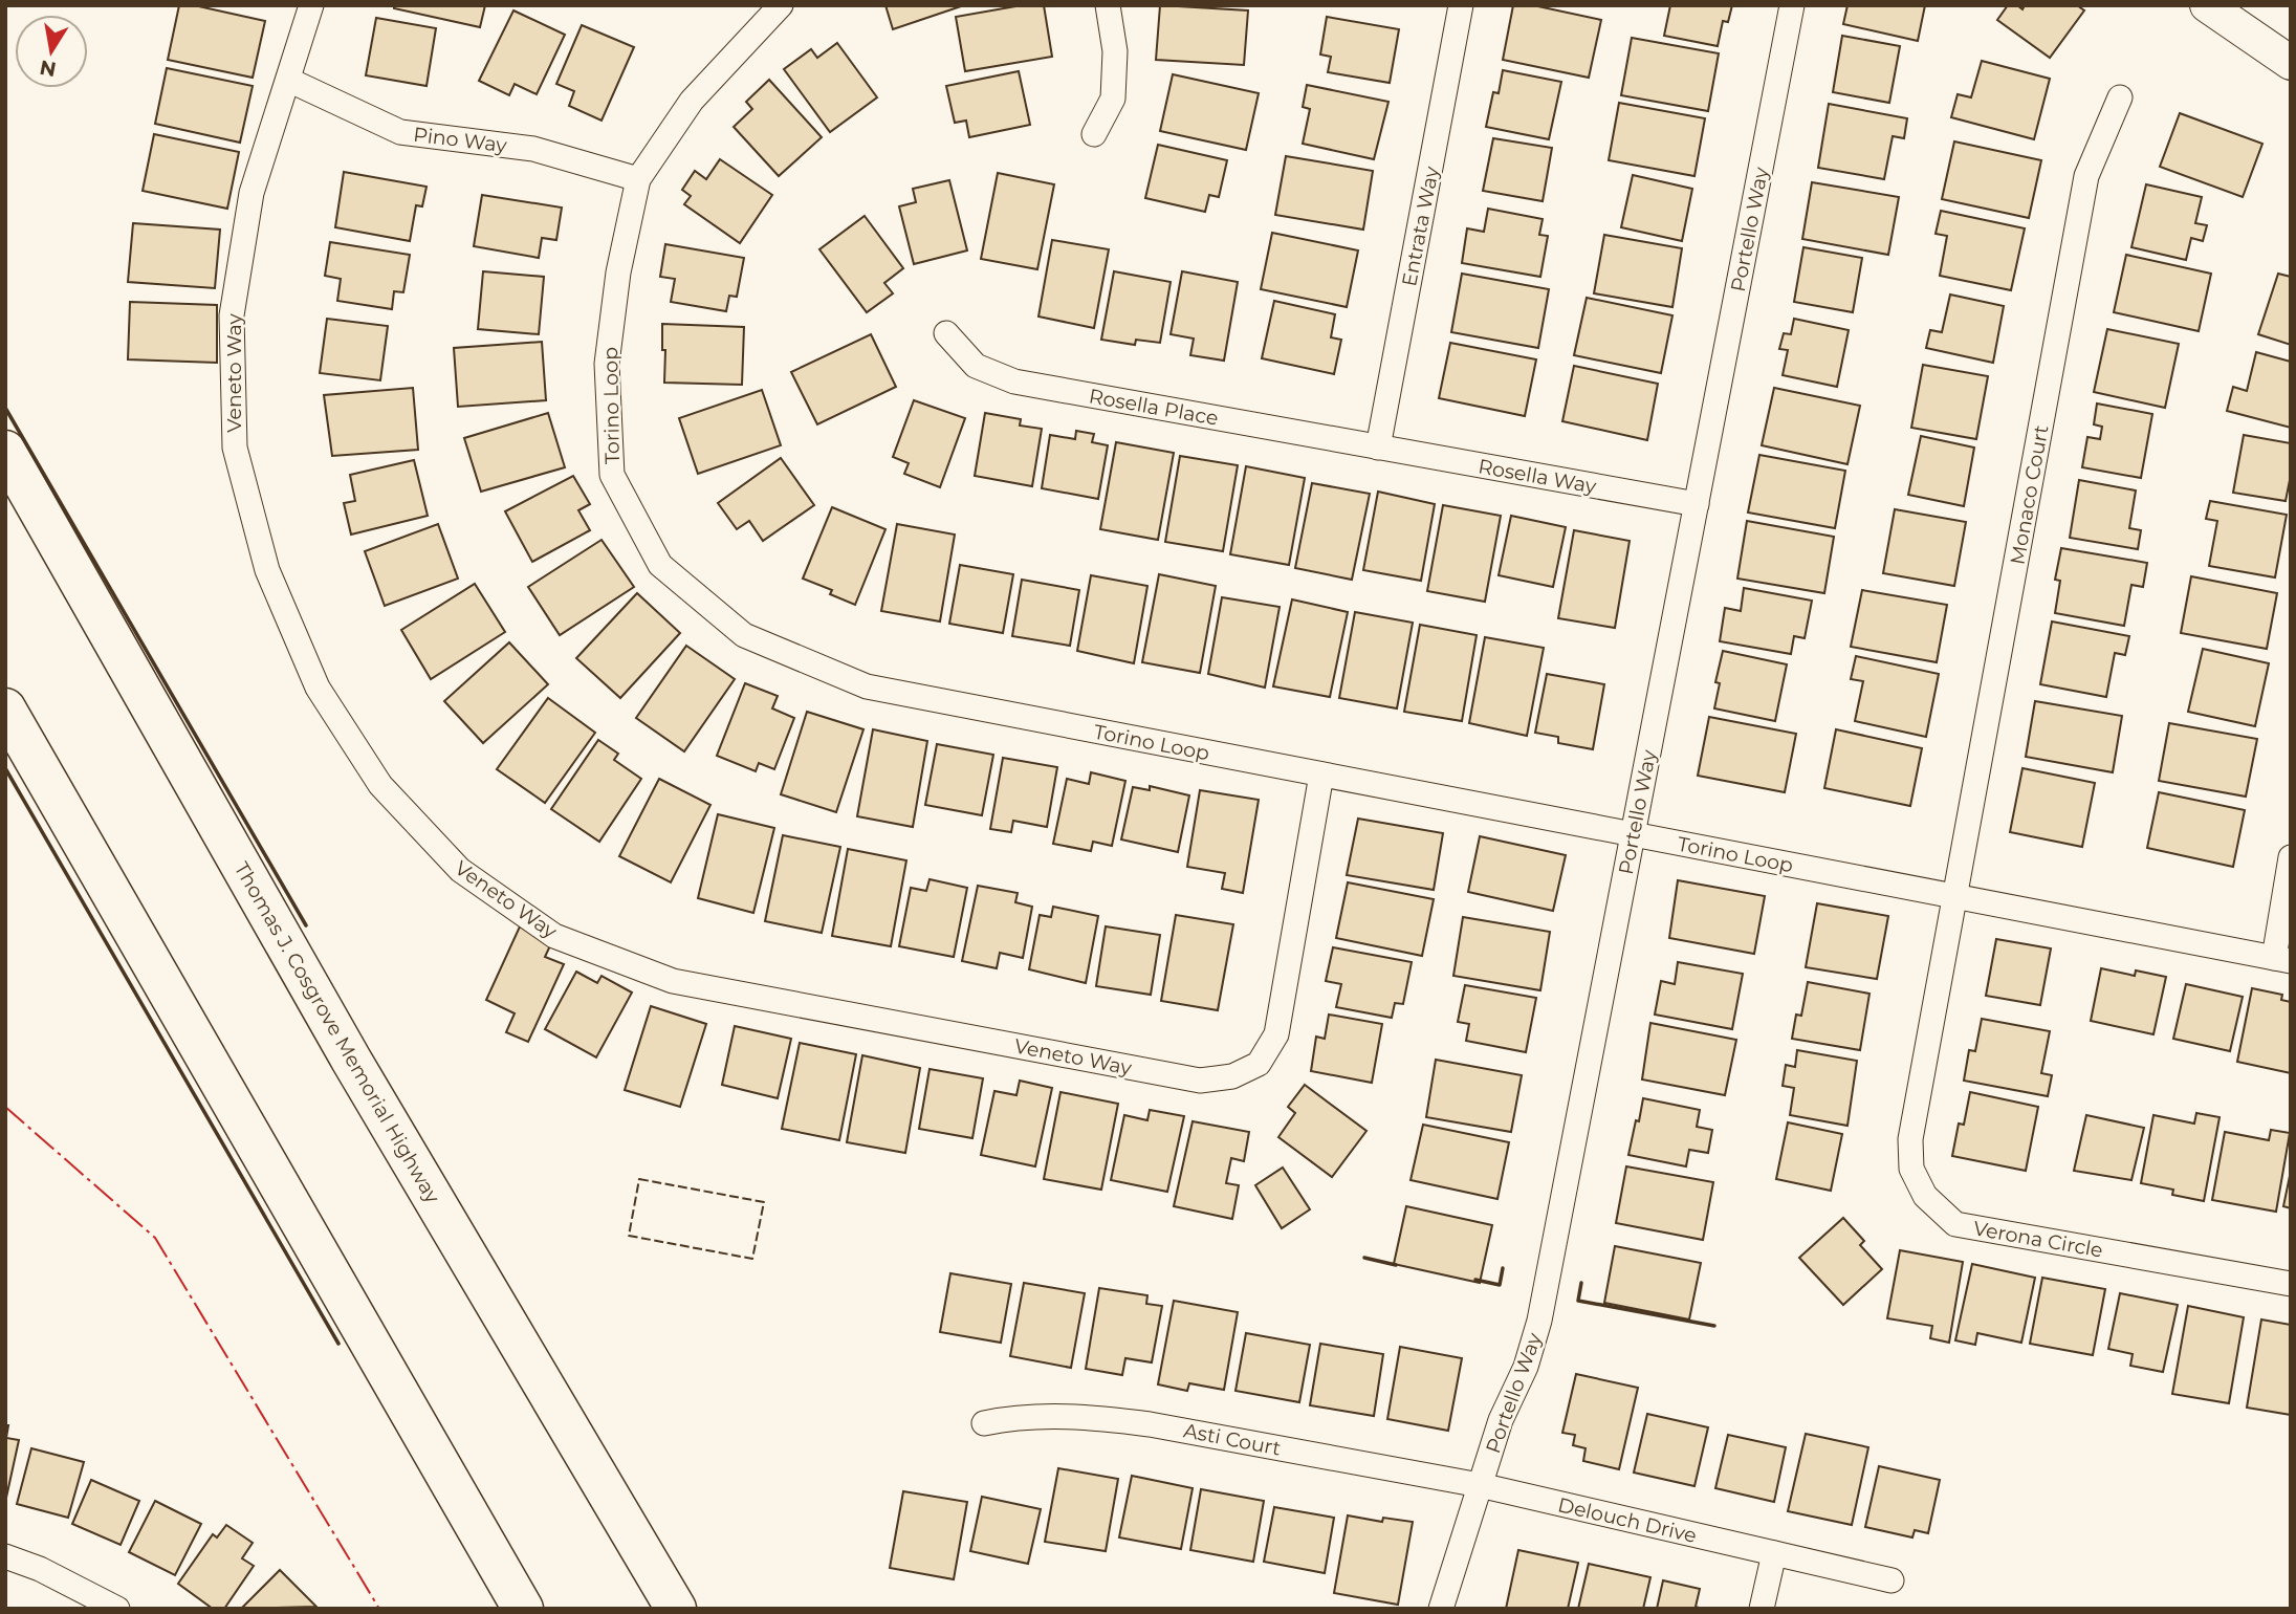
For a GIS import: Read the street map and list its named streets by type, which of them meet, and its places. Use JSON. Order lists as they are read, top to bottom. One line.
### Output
{"streets":{"highway":["Thomas J. Cosgrove Memorial Highway"],"street":["Pino Way","Entrata Way","Portello Way","Veneto Way","Torino Loop","Rosella Place","Rosella Way","Monaco Court","Verona Circle","Asti Court","Delouch Drive"]},"crossings":[["Pino Way","Veneto Way"],["Pino Way","Torino Loop"],["Entrata Way","Rosella Place"],["Entrata Way","Rosella Way"],["Portello Way","Torino Loop"],["Portello Way","Rosella Way"],["Portello Way","Asti Court"],["Portello Way","Delouch Drive"],["Veneto Way","Torino Loop"],["Torino Loop","Monaco Court"],["Torino Loop","Verona Circle"],["Rosella Place","Rosella Way"],["Monaco Court","Verona Circle"],["Asti Court","Delouch Drive"]],"north":"bottom"}
